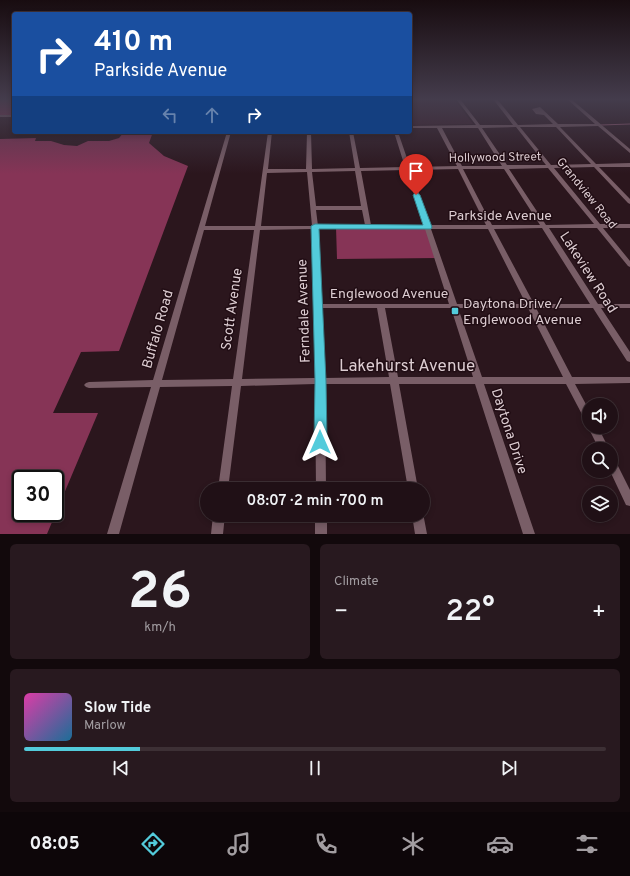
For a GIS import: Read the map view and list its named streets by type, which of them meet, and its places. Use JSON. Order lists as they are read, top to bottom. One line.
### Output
{"streets":{"street":["Hollywood Street","Grandview Road","Parkside Avenue","Lakeview Road","Englewood Avenue","Scott Avenue","Ferndale Avenue","Buffalo Road","Lakehurst Avenue","Daytona Drive"]},"crossings":[["Hollywood Street","Grandview Road"],["Hollywood Street","Lakeview Road"],["Hollywood Street","Scott Avenue"],["Hollywood Street","Ferndale Avenue"],["Hollywood Street","Daytona Drive"],["Grandview Road","Parkside Avenue"],["Parkside Avenue","Lakeview Road"],["Parkside Avenue","Scott Avenue"],["Parkside Avenue","Ferndale Avenue"],["Parkside Avenue","Buffalo Road"],["Parkside Avenue","Daytona Drive"],["Lakeview Road","Englewood Avenue"],["Englewood Avenue","Ferndale Avenue"],["Englewood Avenue","Daytona Drive"],["Scott Avenue","Lakehurst Avenue"],["Ferndale Avenue","Lakehurst Avenue"],["Buffalo Road","Lakehurst Avenue"],["Lakehurst Avenue","Daytona Drive"]],"places":{"transit":["Daytona Drive / Englewood Avenue"]},"page":{"turn":["410 m","Parkside Avenue"],"limit":"30","trip":"08:07 · 2 min · 700 m","tile":[["26","km/h"],"Climate"],"heat":["−","22°","+"],"song":["Slow Tide","Marlow"],"tabs":"08:05"}}
